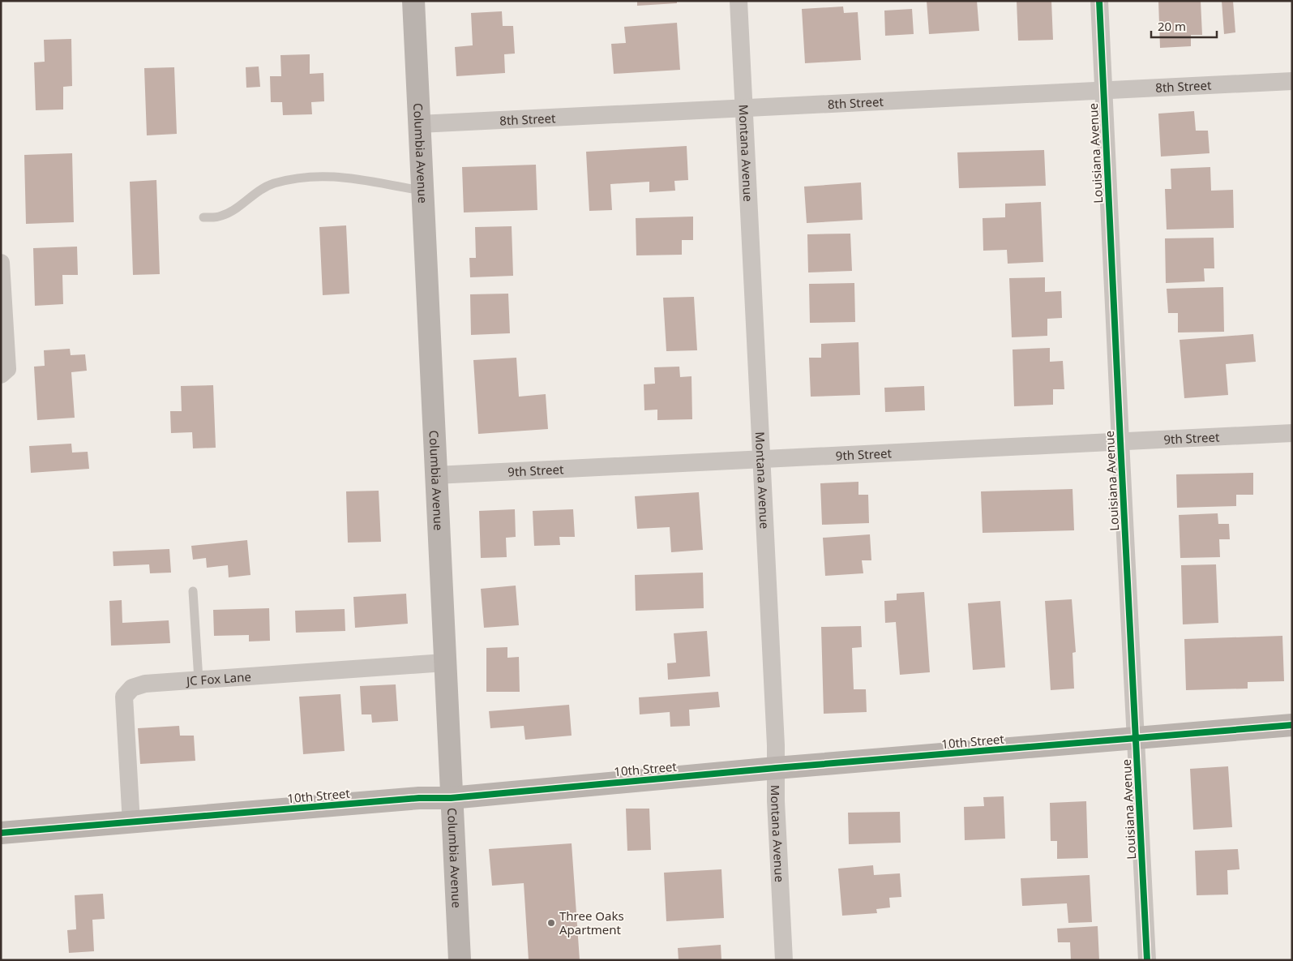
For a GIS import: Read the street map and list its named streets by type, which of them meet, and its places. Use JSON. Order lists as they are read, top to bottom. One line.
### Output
{"streets":{"street":["8th Street","Columbia Avenue","Montana Avenue","Louisiana Avenue","9th Street","JC Fox Lane","10th Street"]},"crossings":[["8th Street","Columbia Avenue"],["8th Street","Montana Avenue"],["8th Street","Louisiana Avenue"],["Columbia Avenue","9th Street"],["Columbia Avenue","JC Fox Lane"],["Columbia Avenue","10th Street"],["Montana Avenue","9th Street"],["Montana Avenue","10th Street"],["Louisiana Avenue","9th Street"],["Louisiana Avenue","10th Street"],["JC Fox Lane","10th Street"]],"places":["Three Oaks Apartment"],"scale_bar":"20 m"}
